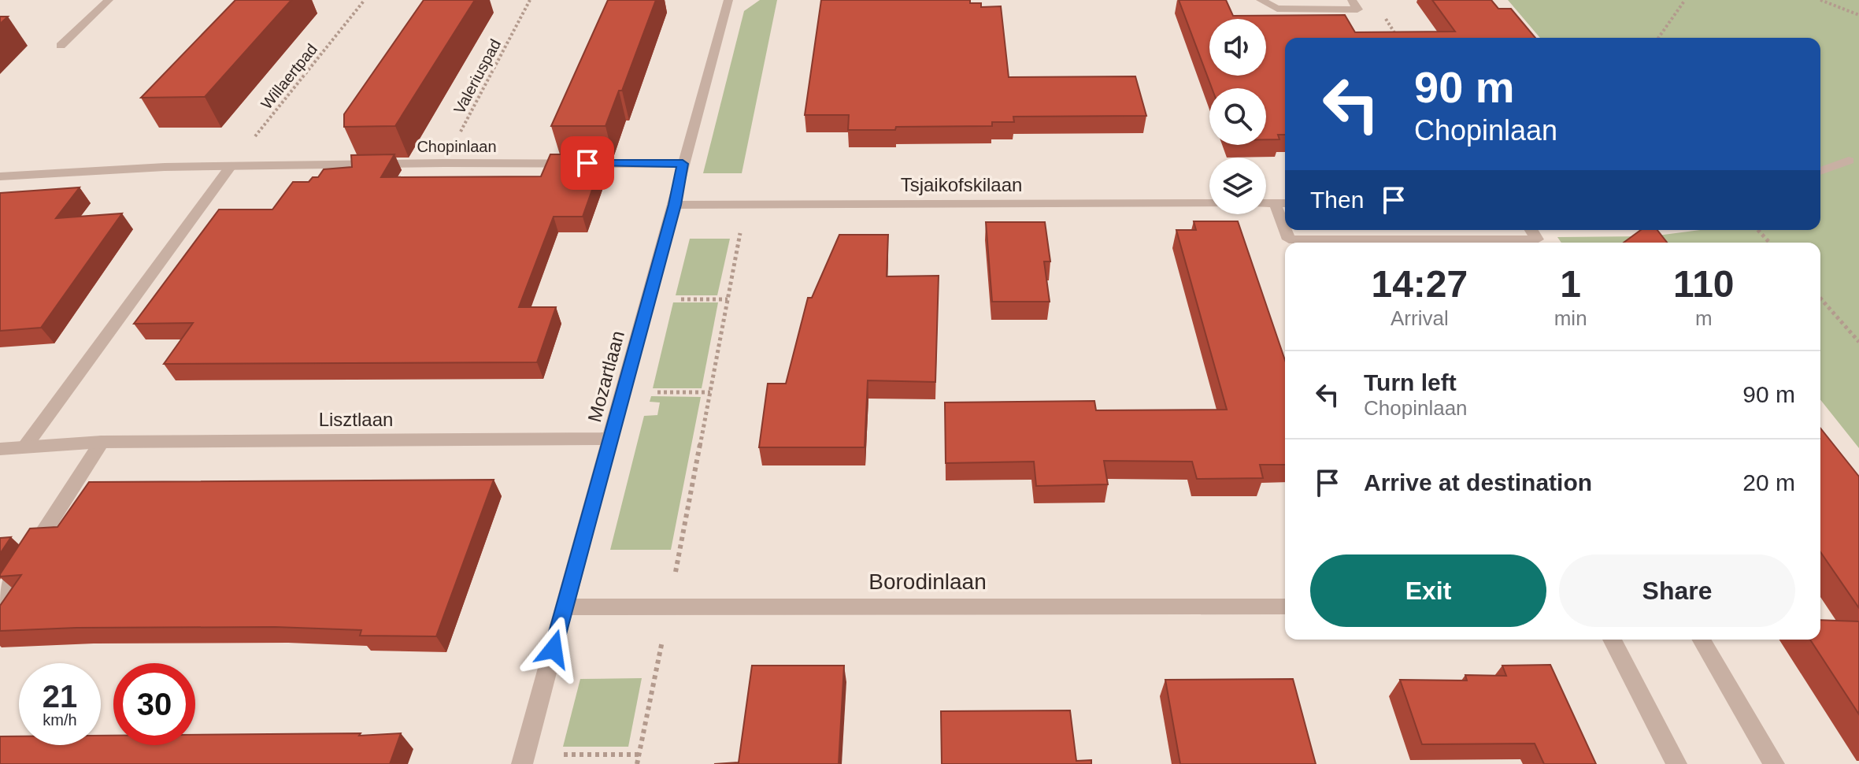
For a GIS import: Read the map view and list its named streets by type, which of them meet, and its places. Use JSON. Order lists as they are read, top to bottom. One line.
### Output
{"streets":{"street":["Chopinlaan","Tsjaikofskilaan","Mozartlaan","Lisztlaan","Borodinlaan"],"path":["Willaertpad","Valeriuspad"]},"crossings":[["Willaertpad","Chopinlaan"],["Valeriuspad","Chopinlaan"],["Chopinlaan","Mozartlaan"],["Tsjaikofskilaan","Mozartlaan"],["Mozartlaan","Lisztlaan"],["Mozartlaan","Borodinlaan"]],"page":{"turn":["90 m","Chopinlaan"],"then":"Then","eta":["14:27","Arrival","1","min","110","m"],"list":[{"name":"Turn left","note":"Chopinlaan","value":"90 m"},{"name":"Arrive at destination","value":"20 m"}],"buttons":["Exit","Share"],"speed":"21 km/h","limit":"30"}}
